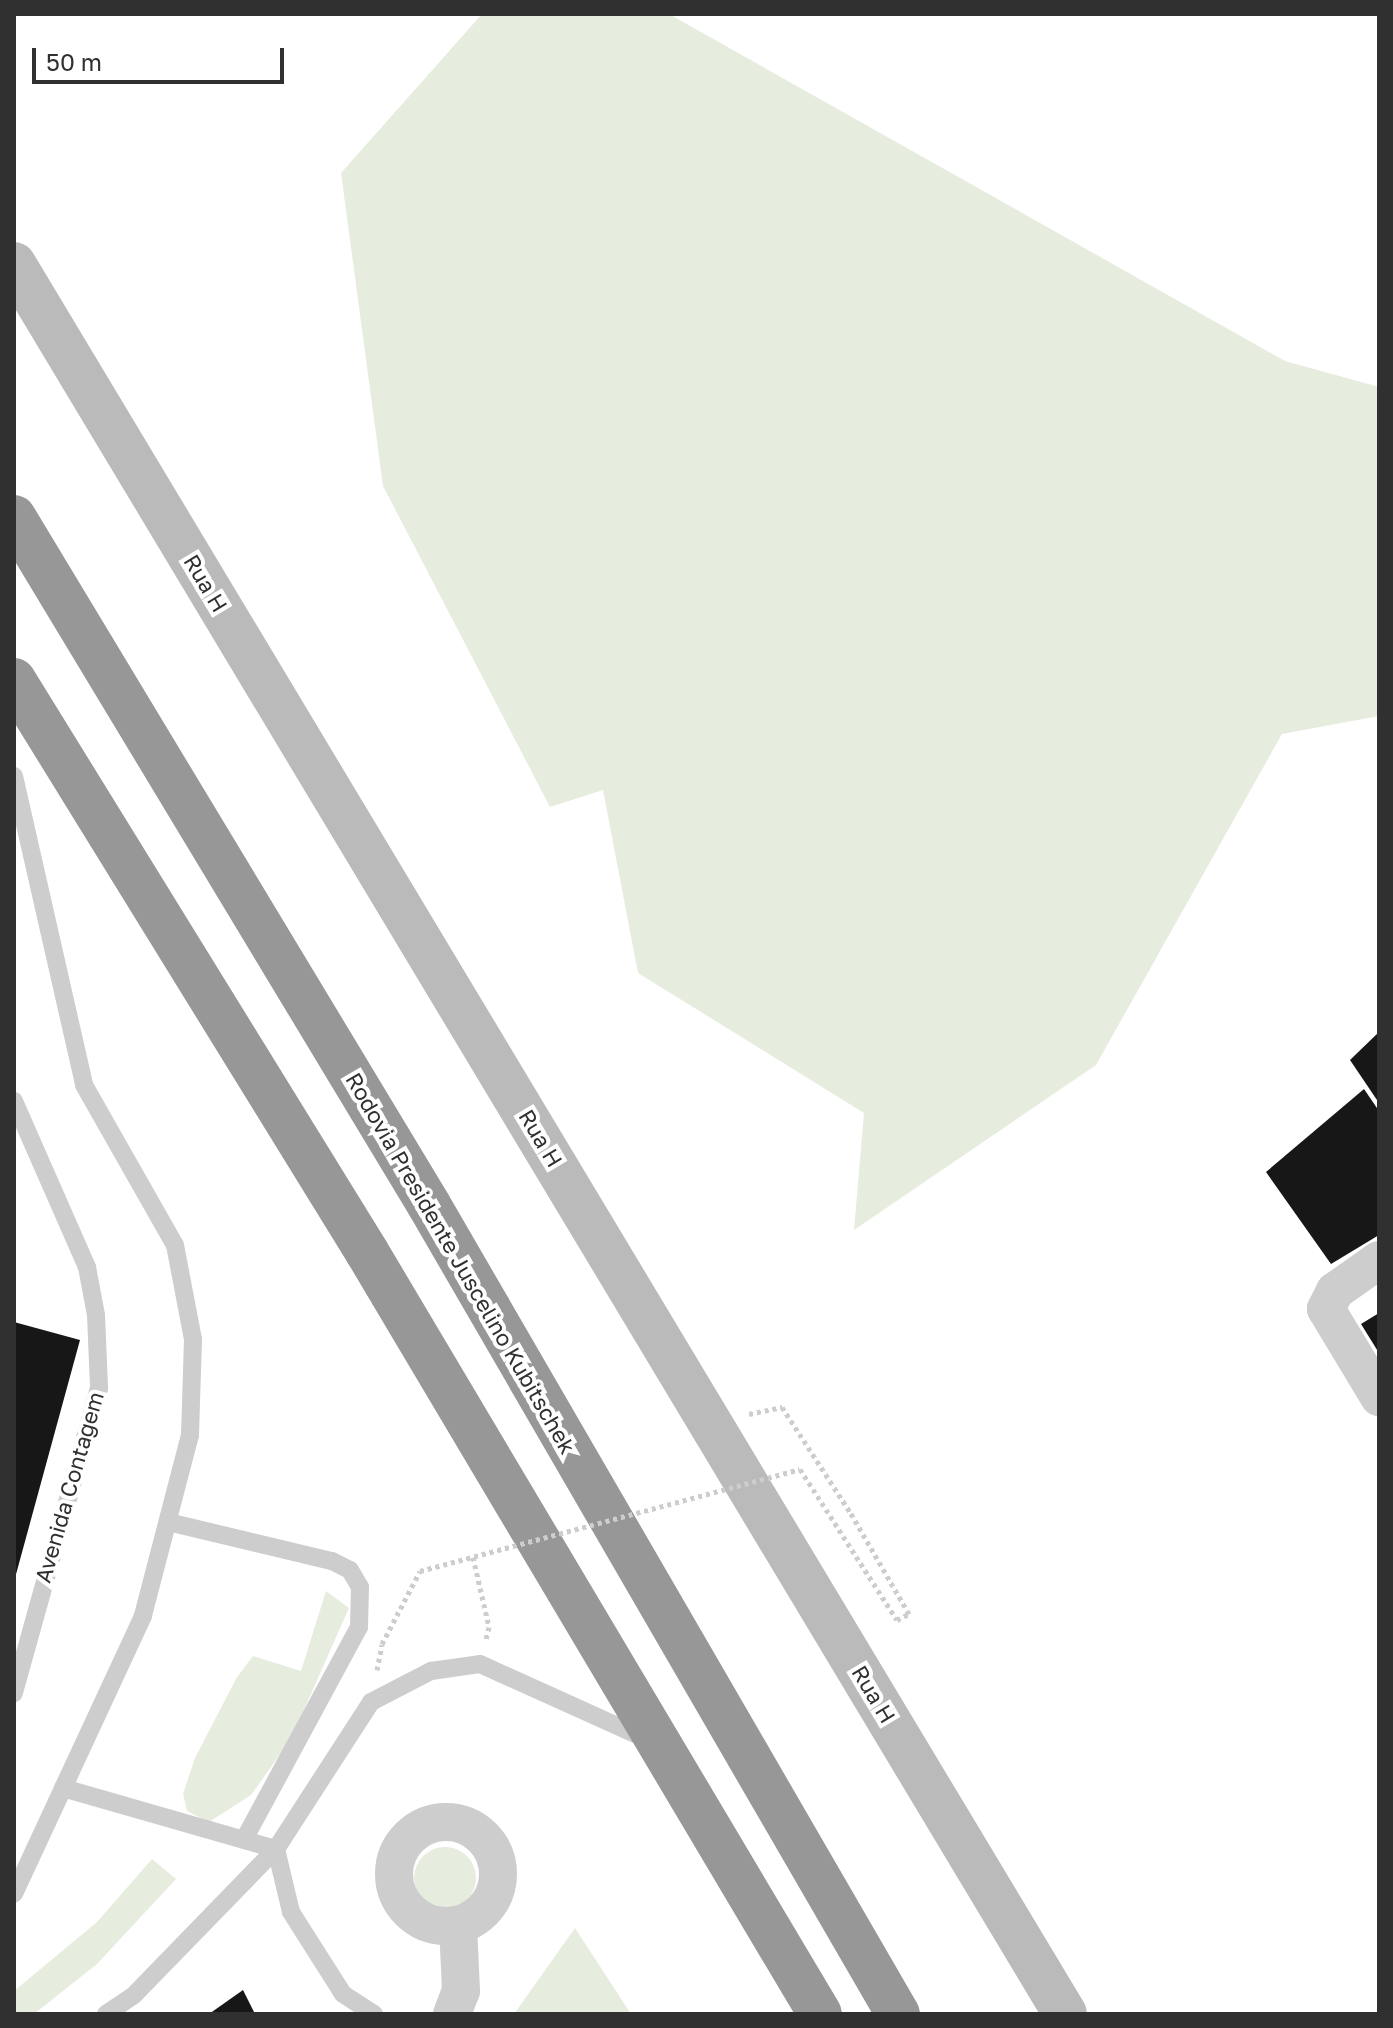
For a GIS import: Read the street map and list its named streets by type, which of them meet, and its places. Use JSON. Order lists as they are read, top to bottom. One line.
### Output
{"streets":{"highway":["Rodovia Presidente Juscelino Kubitschek"],"main road":["Rua H"],"lane":["Avenida Contagem"]},"scale_bar":"50 m"}
